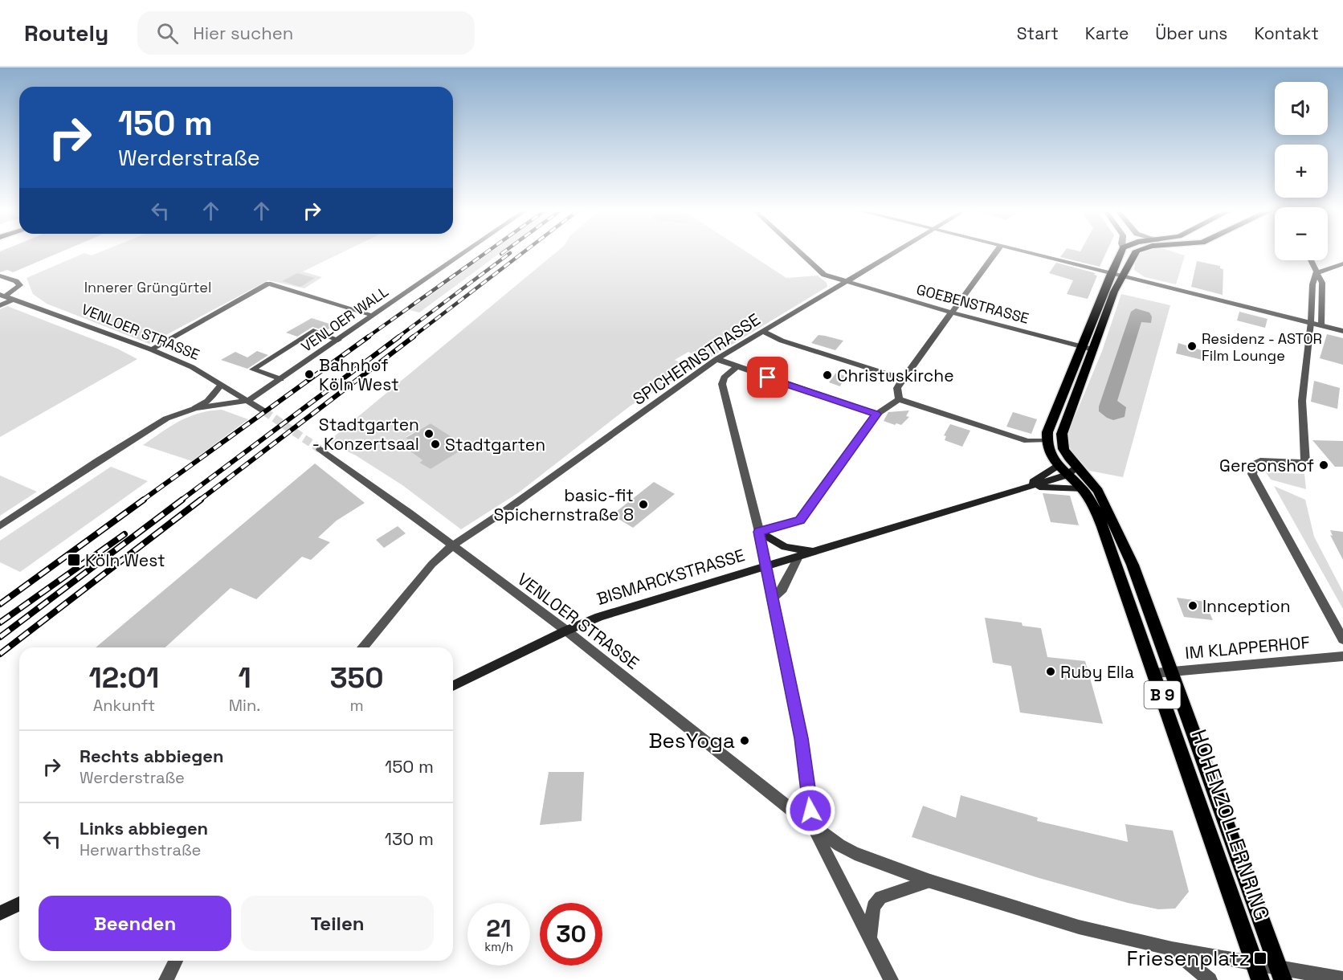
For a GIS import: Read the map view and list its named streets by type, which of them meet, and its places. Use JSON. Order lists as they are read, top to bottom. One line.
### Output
{"streets":{"main road":["BISMARCKSTRASSE","B 9","HOHENZOLLERNRING"],"street":["GOEBENSTRASSE","VENLOER WALL","VENLOER STRASSE","SPICHERNSTRASSE","IM KLAPPERHOF"]},"crossings":[["GOEBENSTRASSE","SPICHERNSTRASSE"],["GOEBENSTRASSE","B 9"],["VENLOER WALL","VENLOER STRASSE"],["VENLOER STRASSE","SPICHERNSTRASSE"],["VENLOER STRASSE","BISMARCKSTRASSE"],["BISMARCKSTRASSE","B 9"],["BISMARCKSTRASSE","HOHENZOLLERNRING"],["IM KLAPPERHOF","HOHENZOLLERNRING"],["B 9","HOHENZOLLERNRING"]],"parks":["Innerer Grüngürtel"],"places":{"other":["Residenz - ASTOR Film Lounge","Bahnhof Köln West","Christuskirche","Stadtgarten - Konzertsaal","Stadtgarten","Gereonshof","basic-fit Spichernstraße 8","Innception","Ruby Ella","BesYoga"],"transit":["Köln West","Friesenplatz"]},"page":{"header":"Routely","search":"Hier suchen","nav":["Start","Karte","Über uns","Kontakt"],"map_buttons":["+","−"],"turn":["150 m","Werderstraße"],"eta":["12:01","Ankunft","1","Min.","350","m"],"list":[{"name":"Rechts abbiegen","note":"Werderstraße","value":"150 m"},{"name":"Links abbiegen","note":"Herwarthstraße","value":"130 m"}],"buttons":["Beenden","Teilen"],"speed":"21 km/h","limit":"30"}}
